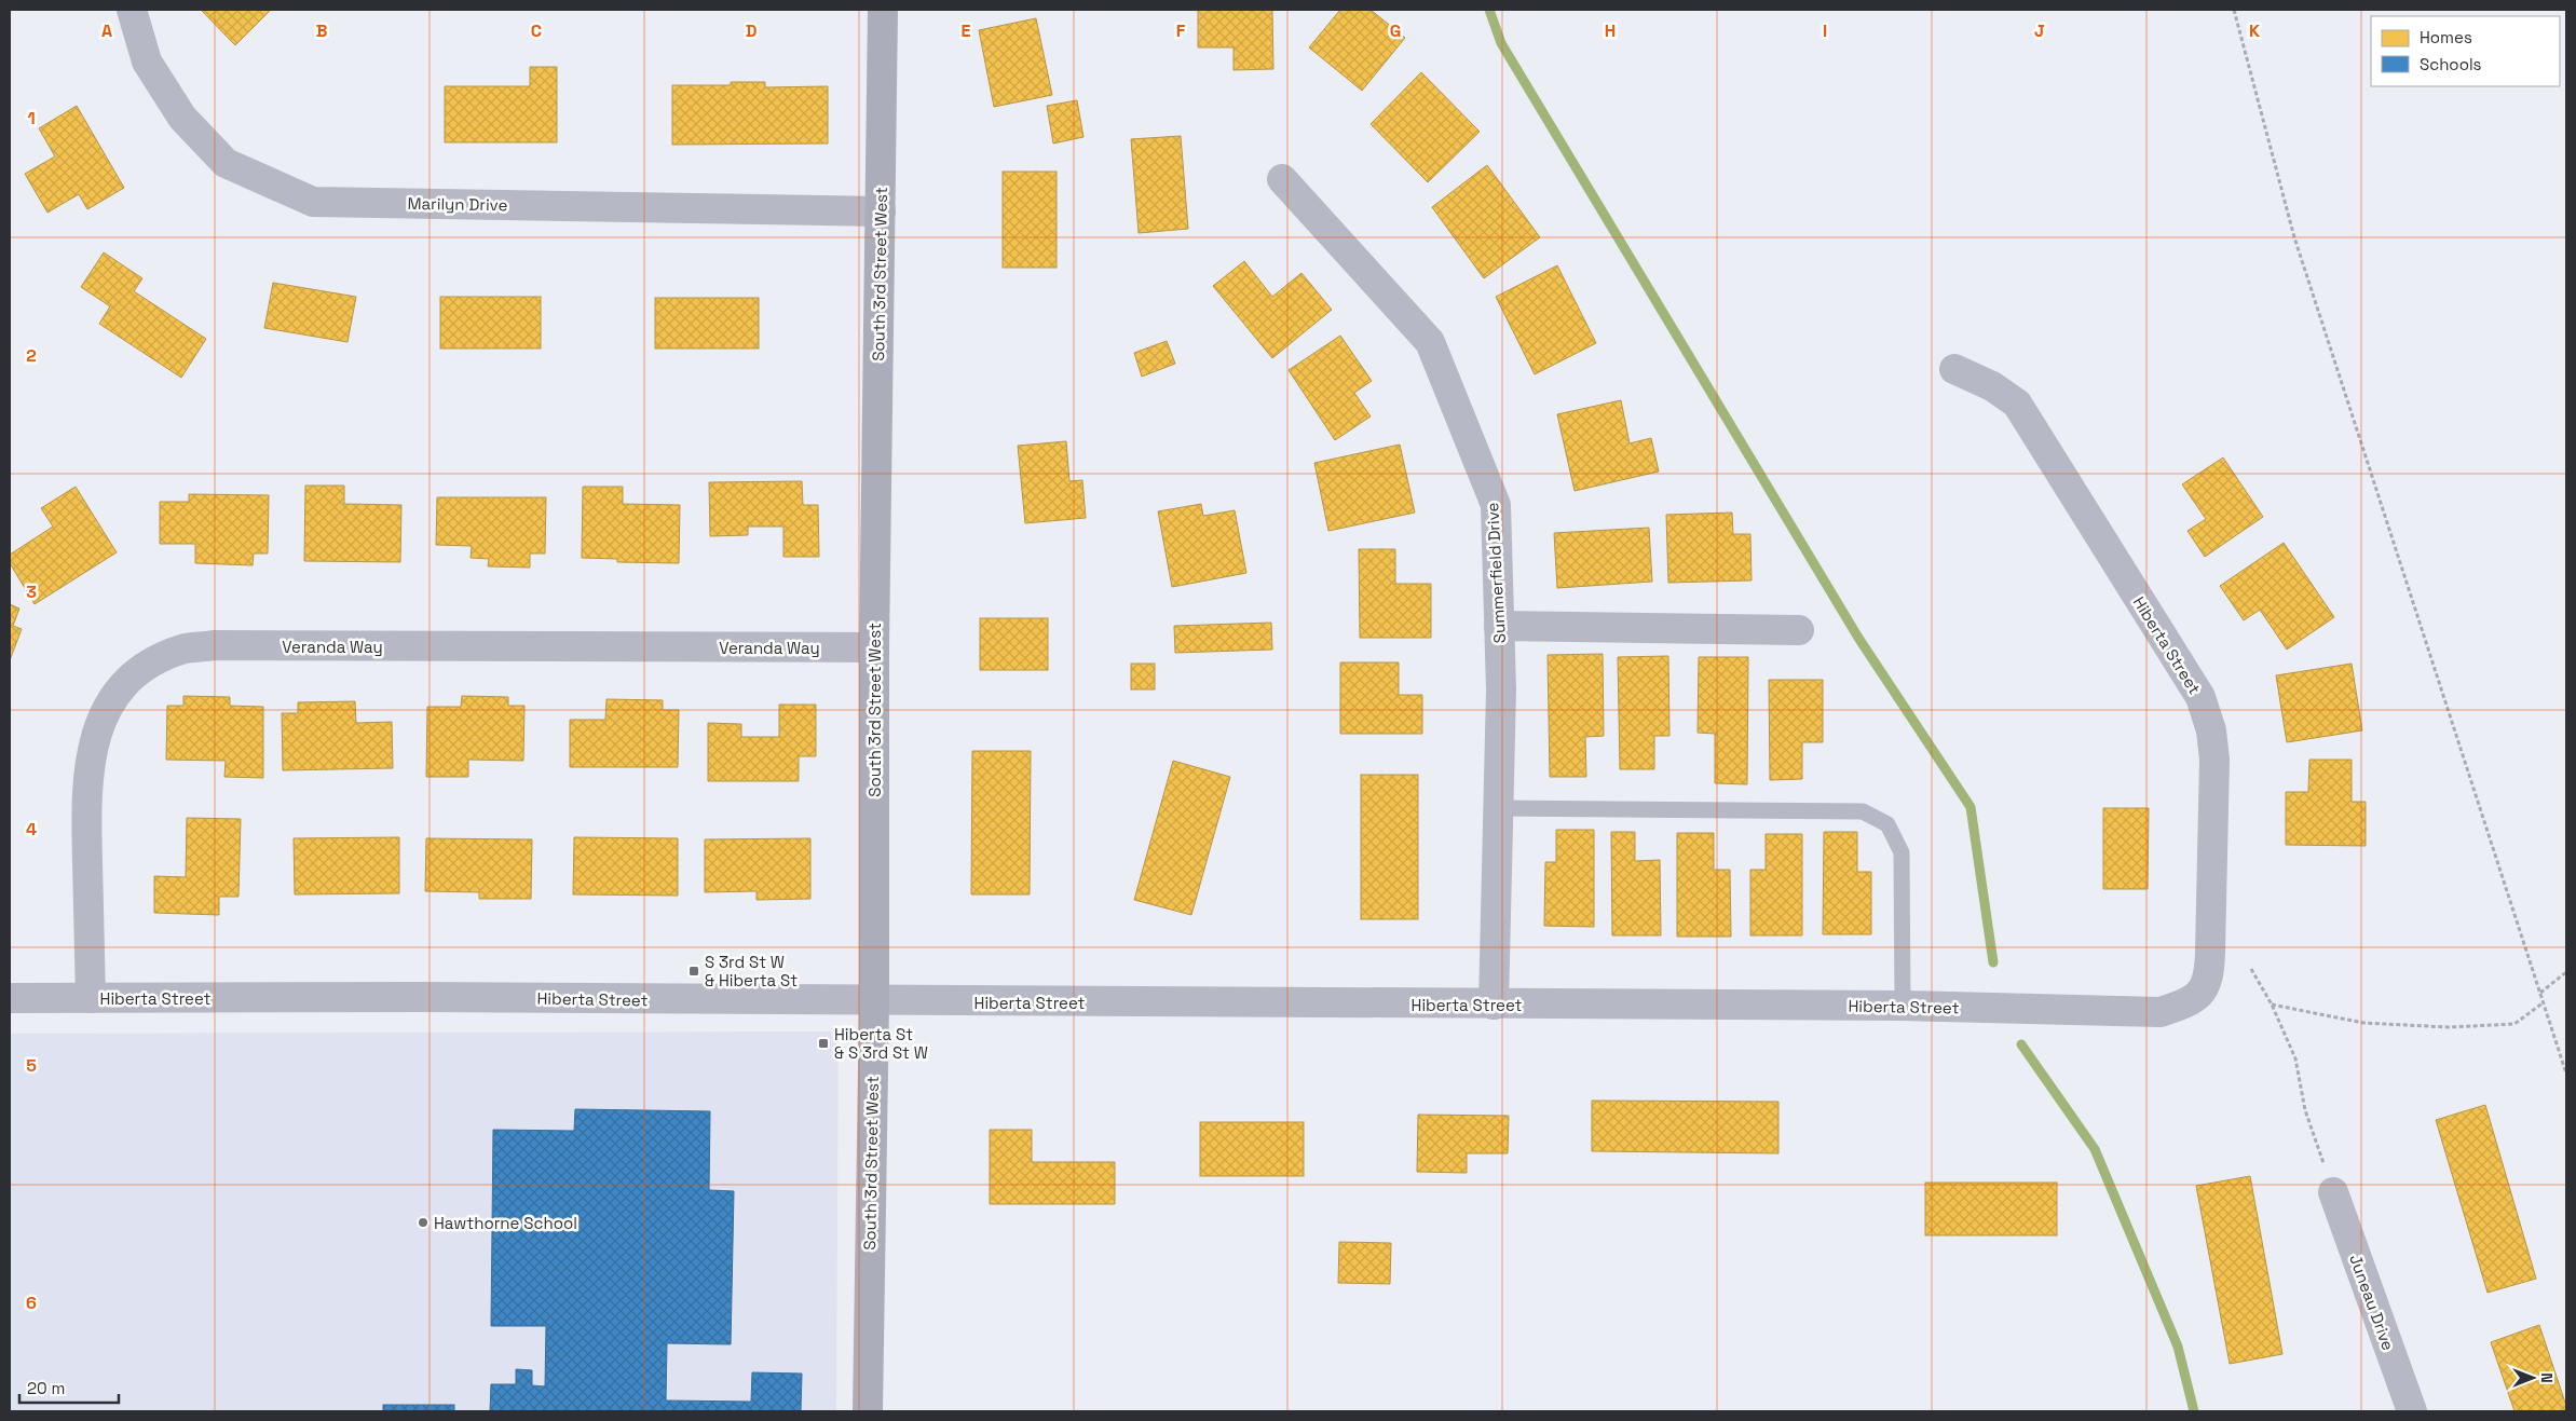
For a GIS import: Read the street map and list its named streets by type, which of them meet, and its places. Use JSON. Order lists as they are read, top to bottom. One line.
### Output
{"streets":{"street":["Marilyn Drive","South 3rd Street West","Summerfield Drive","Hiberta Street","Veranda Way","Juneau Drive"]},"crossings":[["Marilyn Drive","South 3rd Street West"],["South 3rd Street West","Hiberta Street"],["South 3rd Street West","Veranda Way"],["Summerfield Drive","Hiberta Street"],["Hiberta Street","Veranda Way"]],"places":{"transit":["S 3rd St W & Hiberta St","Hiberta St & S 3rd St W"],"other":["Hawthorne School"]},"legend":["Homes","Schools"],"scale_bar":"20 m","north":"right","grid":{"columns":["A","B","C","D","E","F","G","H","I","J","K"],"rows":["1","2","3","4","5","6"]}}
